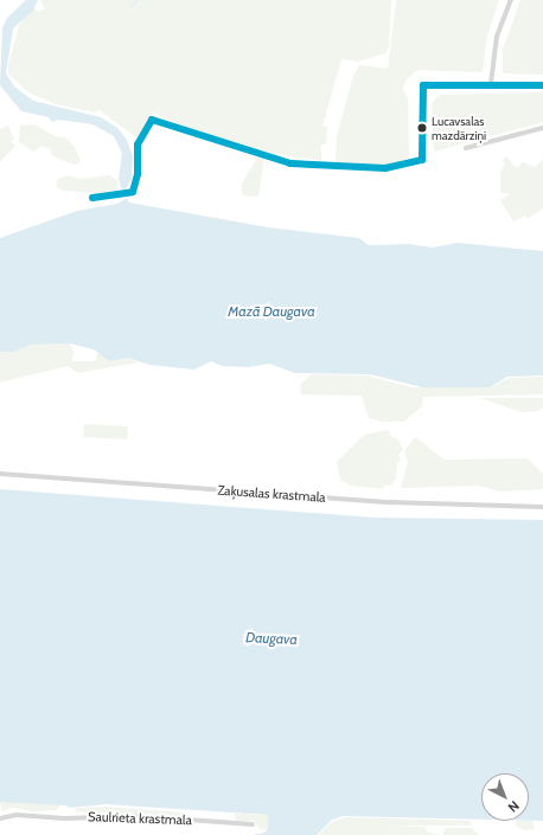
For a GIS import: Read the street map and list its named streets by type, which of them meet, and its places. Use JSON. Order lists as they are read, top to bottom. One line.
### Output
{"streets":{"street":["Zaķusalas krastmala","Saulrieta krastmala"]},"water":["Mazā Daugava","Daugava"],"places":["Lucavsalas mazdārziņi"],"north":"bottom right"}
